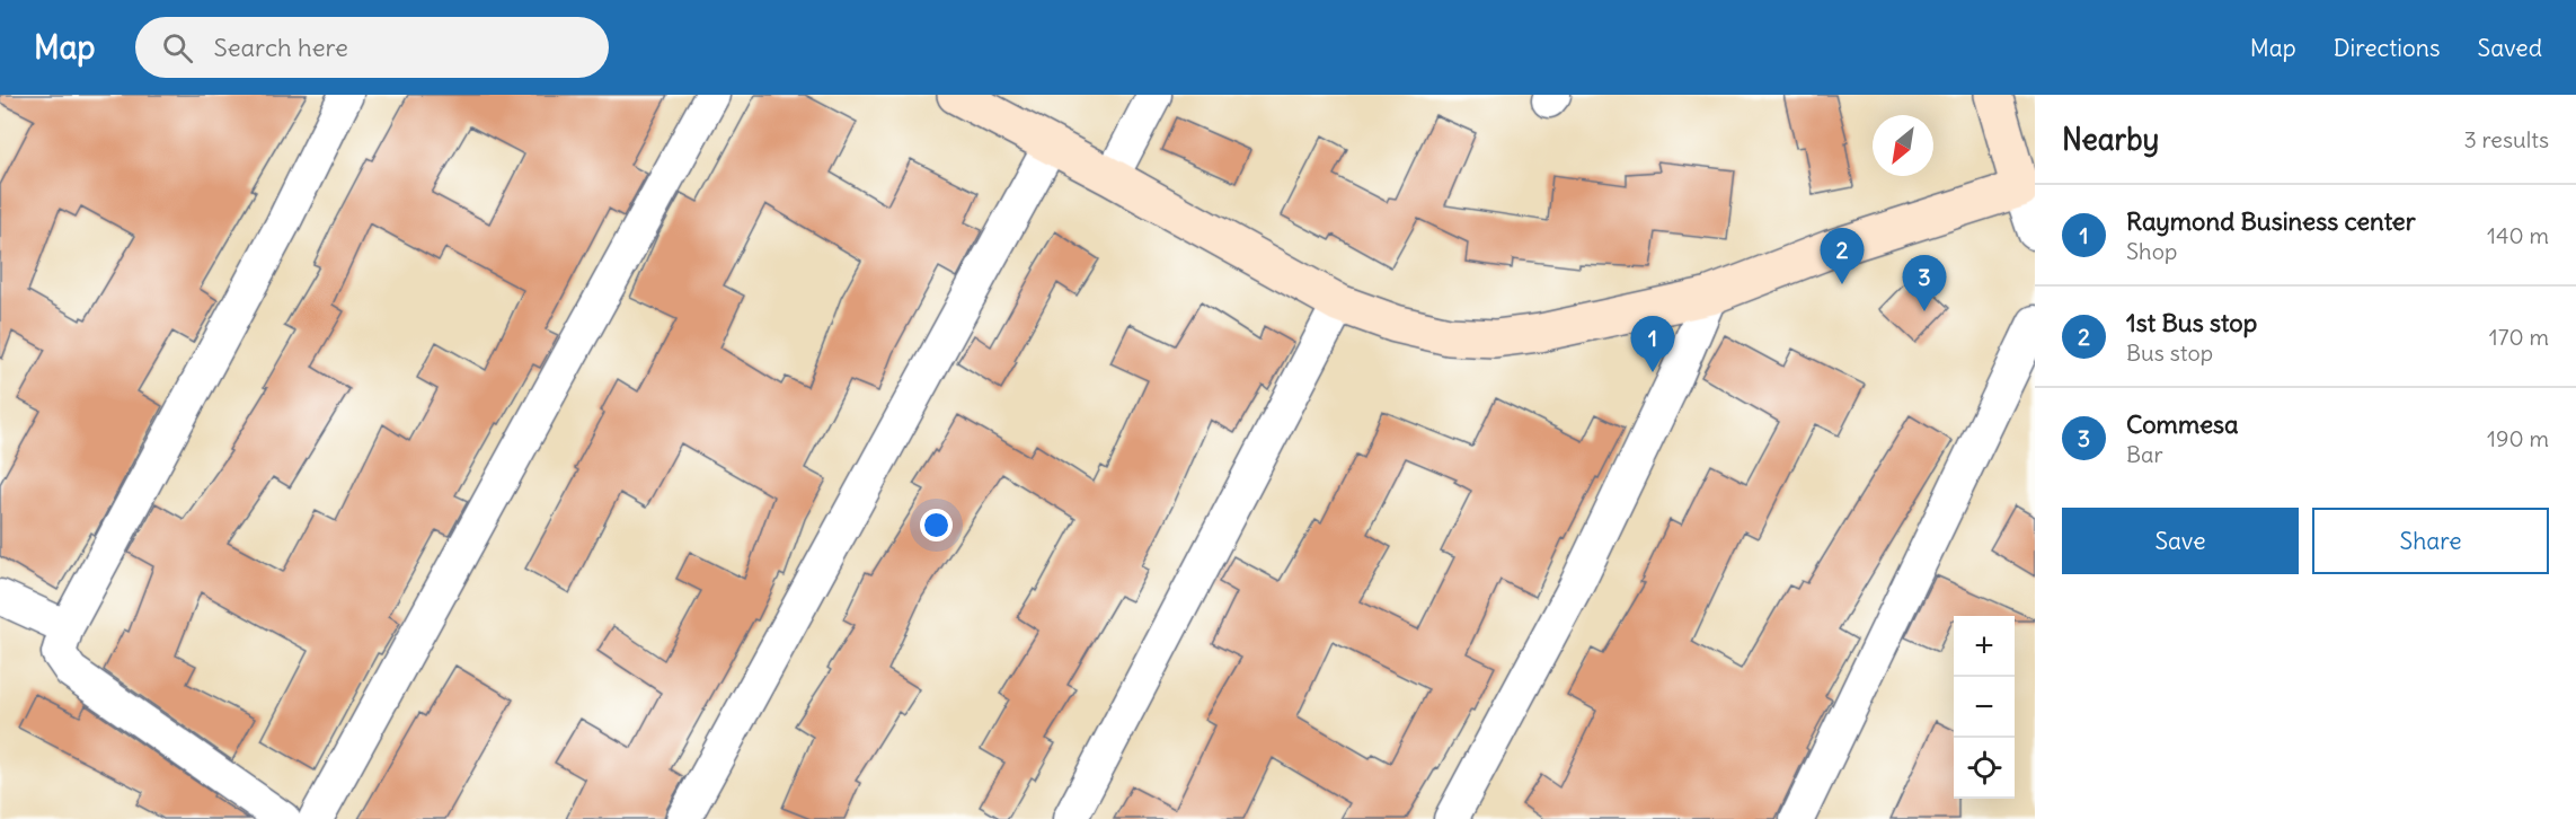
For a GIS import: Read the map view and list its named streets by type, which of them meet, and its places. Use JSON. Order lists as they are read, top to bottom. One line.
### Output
{"north":"bottom left","page":{"header":"Map","search":"Search here","nav":["Map","Directions","Saved"],"heading":["Nearby","3 results"],"list":[{"mark":"1","name":"Raymond Business center","note":"Shop","value":"140 m"},{"mark":"2","name":"1st Bus stop","note":"Bus stop","value":"170 m"},{"mark":"3","name":"Commesa","note":"Bar","value":"190 m"}],"pins":["2","3","1"],"buttons":["Save","Share"],"map_buttons":["+","−"]}}
